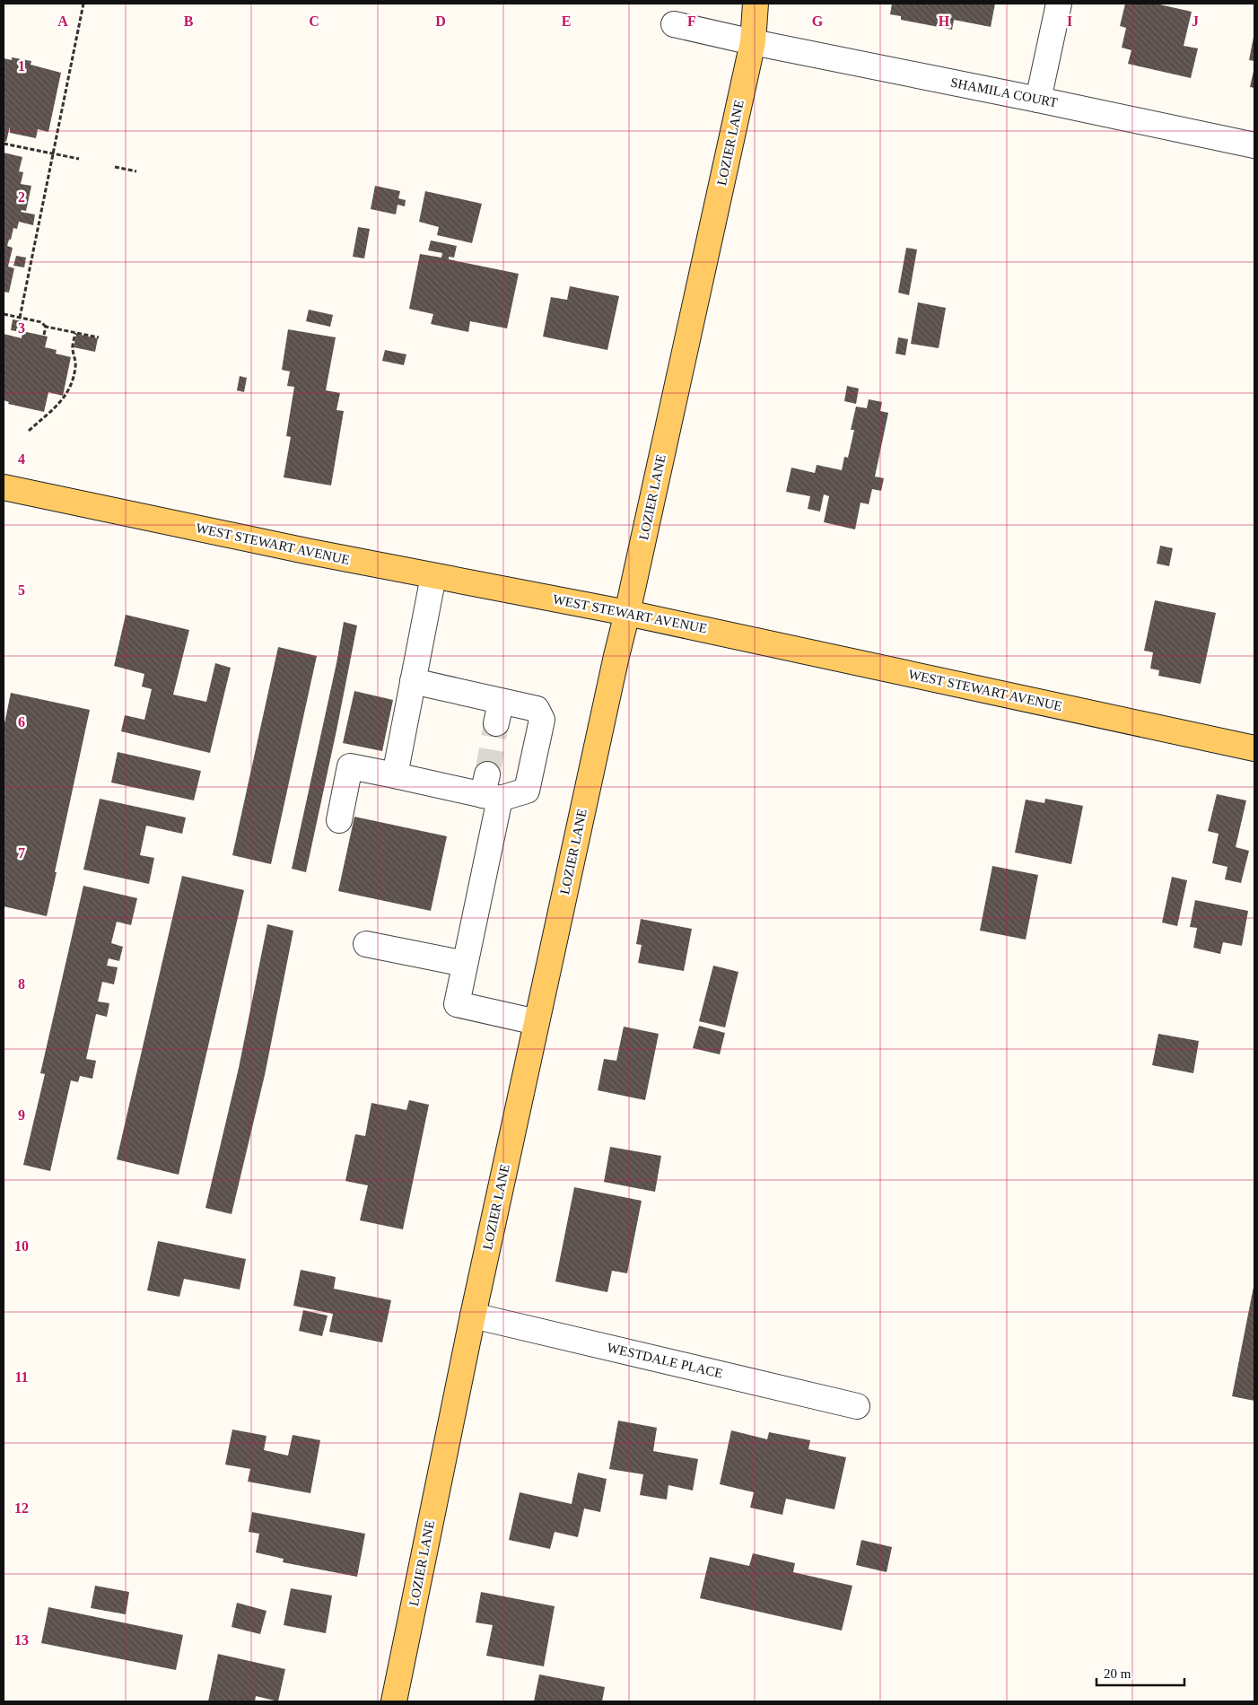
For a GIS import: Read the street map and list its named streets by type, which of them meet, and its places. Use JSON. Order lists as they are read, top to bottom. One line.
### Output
{"streets":{"main road":["LOZIER LANE","WEST STEWART AVENUE"],"street":["SHAMILA COURT","WESTDALE PLACE"]},"crossings":[["SHAMILA COURT","LOZIER LANE"],["LOZIER LANE","WEST STEWART AVENUE"],["LOZIER LANE","WESTDALE PLACE"]],"scale_bar":"20 m","grid":{"columns":["A","B","C","D","E","F","G","H","I","J"],"rows":["1","2","3","4","5","6","7","8","9","10","11","12","13"]}}
